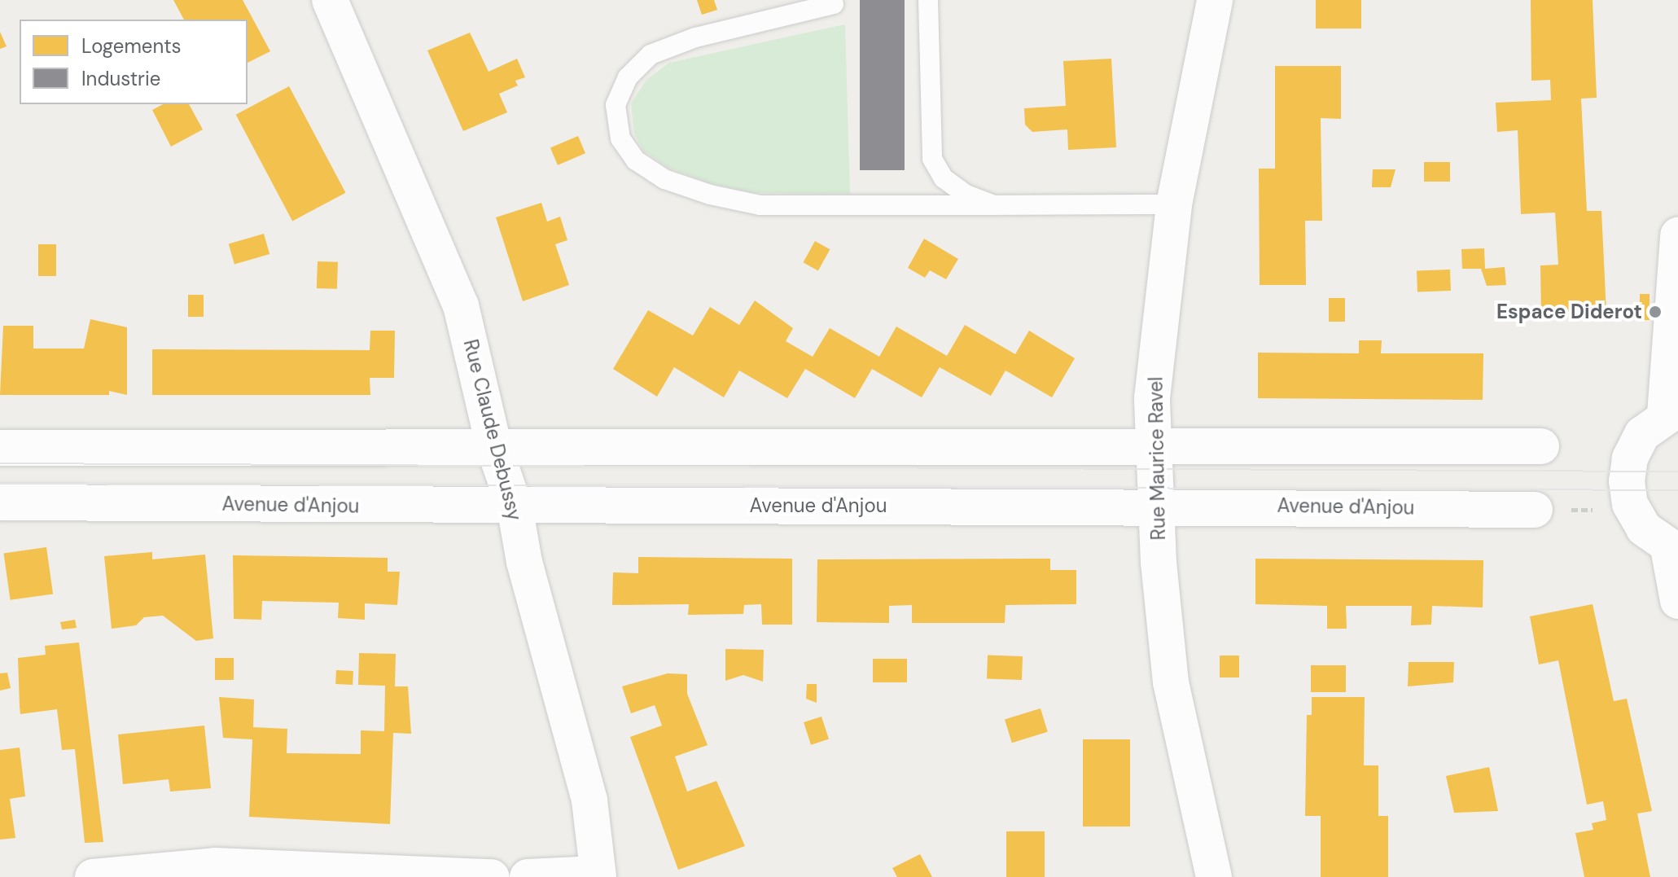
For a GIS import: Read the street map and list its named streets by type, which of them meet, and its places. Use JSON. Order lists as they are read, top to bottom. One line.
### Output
{"streets":{"street":["Rue Claude Debussy","Rue Maurice Ravel","Avenue d'Anjou"]},"crossings":[["Rue Claude Debussy","Avenue d'Anjou"],["Rue Maurice Ravel","Avenue d'Anjou"]],"places":["Espace Diderot"],"legend":["Logements","Industrie"]}
